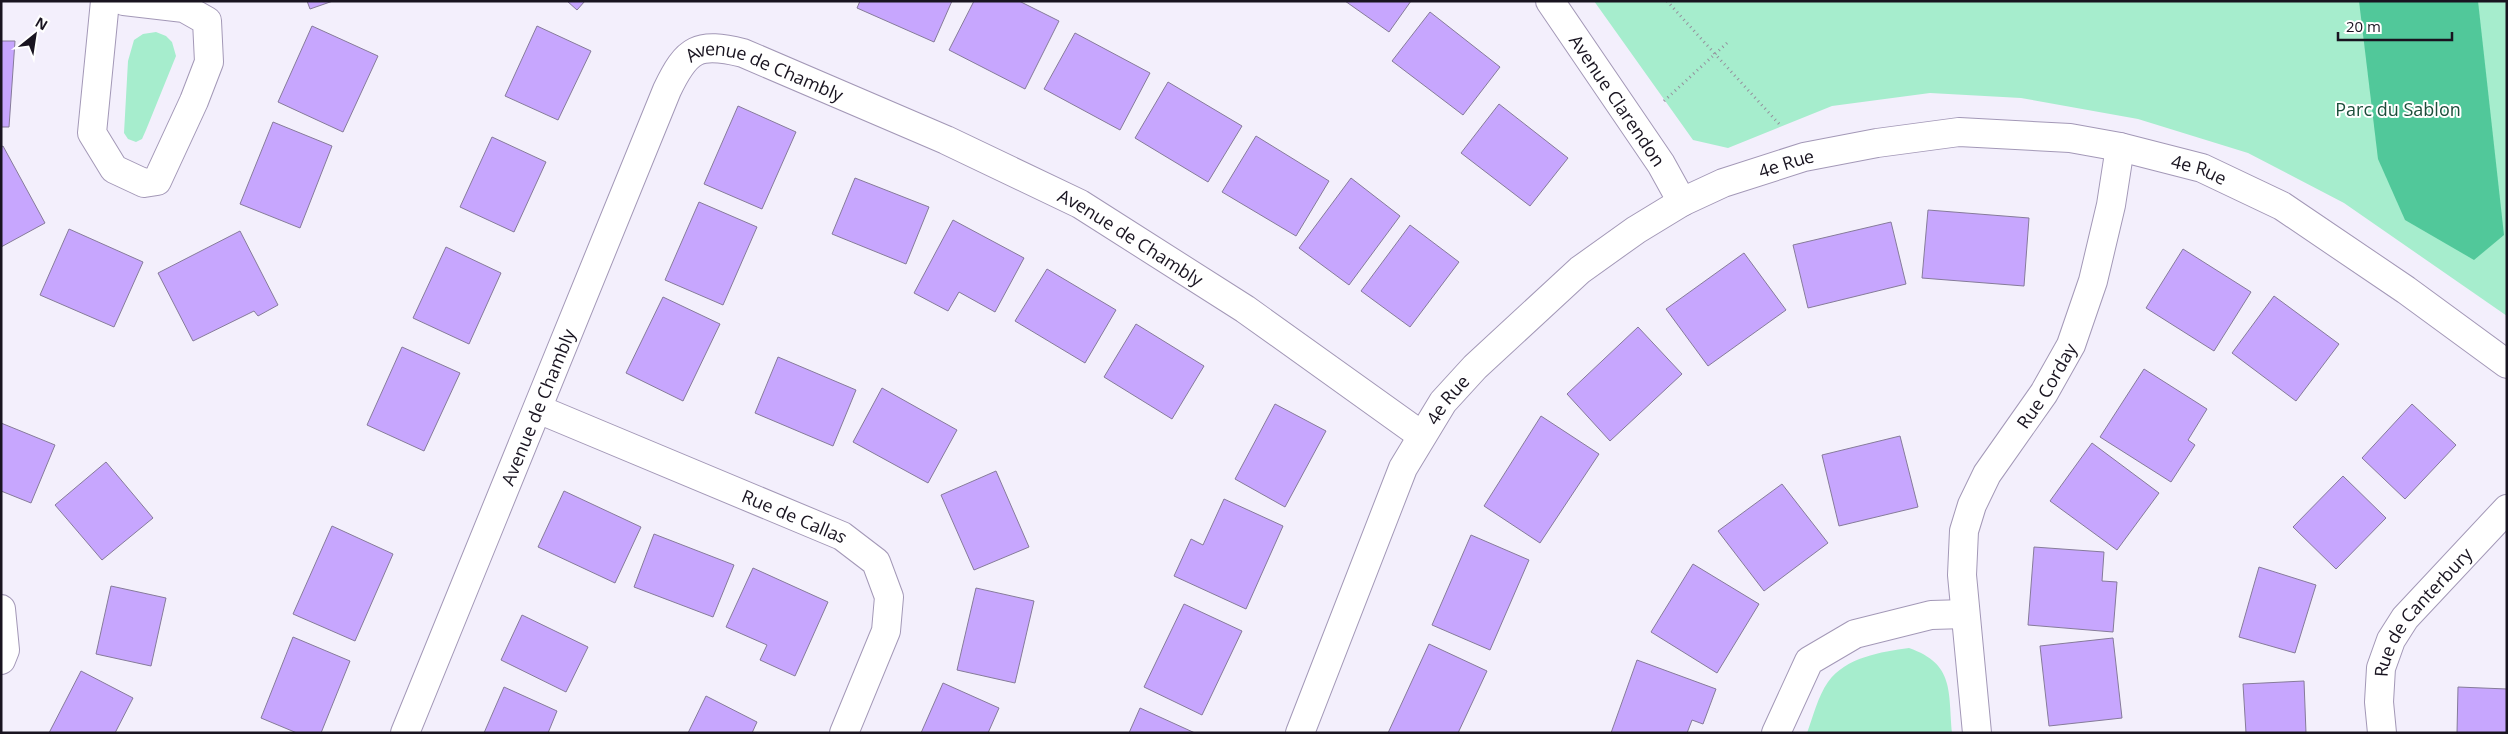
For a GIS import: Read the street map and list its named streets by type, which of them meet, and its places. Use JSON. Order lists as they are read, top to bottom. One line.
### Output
{"streets":{"street":["Avenue de Chambly","Avenue Clarendon","4e Rue","Rue Corday","Rue de Callas","Rue de Canterbury"]},"crossings":[["Avenue de Chambly","4e Rue"],["Avenue de Chambly","Rue de Callas"],["Avenue Clarendon","4e Rue"],["4e Rue","Rue Corday"]],"parks":["Parc du Sablon"],"scale_bar":"20 m","north":"top right"}
